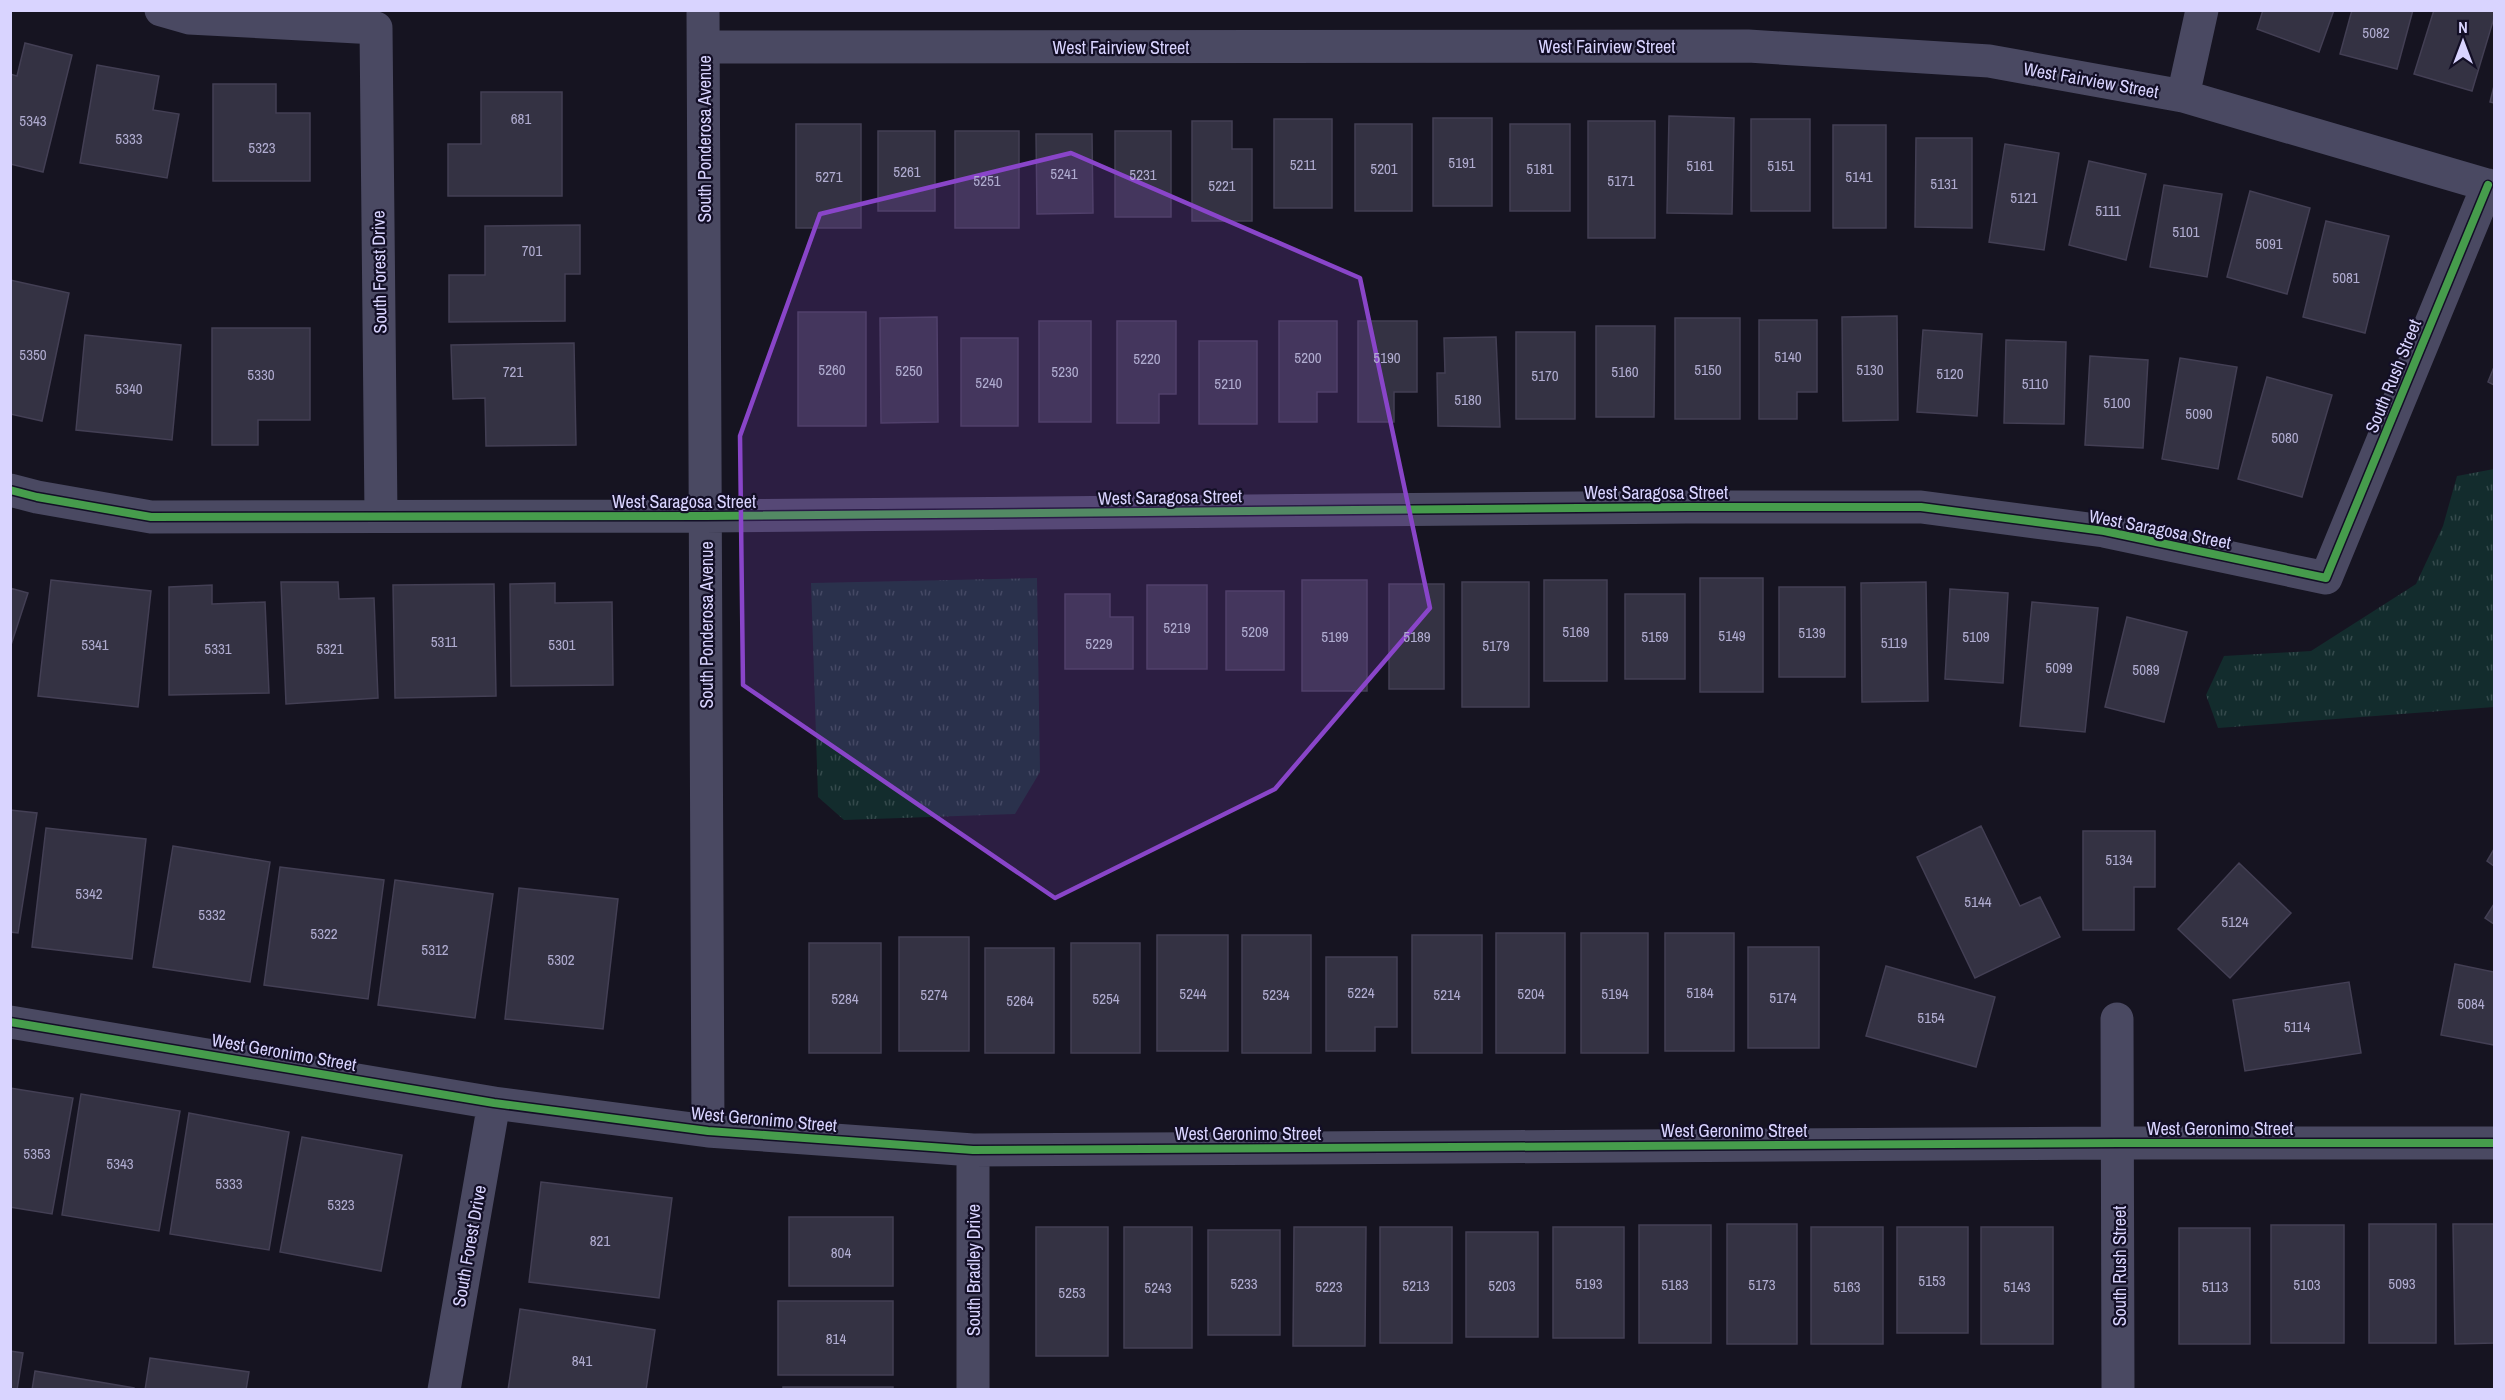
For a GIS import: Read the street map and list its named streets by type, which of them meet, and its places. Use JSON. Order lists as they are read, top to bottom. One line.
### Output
{"streets":{"street":["West Fairview Street","South Ponderosa Avenue","South Forest Drive","South Rush Street","West Saragosa Street","West Geronimo Street","South Bradley Drive"]},"crossings":[["West Fairview Street","South Ponderosa Avenue"],["West Fairview Street","South Rush Street"],["South Ponderosa Avenue","West Saragosa Street"],["South Ponderosa Avenue","West Geronimo Street"],["South Forest Drive","West Saragosa Street"],["South Forest Drive","West Geronimo Street"],["South Rush Street","West Saragosa Street"],["South Rush Street","West Geronimo Street"],["West Geronimo Street","South Bradley Drive"]],"house_numbers":["5082","681","5343","5333","5323","5191","5211","5161","5151","5201","5181","5261","5241","5231","5271","5141","5251","5171","5131","5221","5121","5111","5101","5091","701","5081","5350","5140","5200","5190","5220","5260","5150","5130","5250","721","5230","5160","5120","5330","5170","5240","5210","5110","5340","5180","5100","5090","5080","5219","5209","5169","5139","5149","5199","5189","5159","5109","5311","5119","5229","5341","5301","5179","5331","5321","5099","5089","5134","5342","5144","5332","5124","5322","5312","5302","5224","5184","5244","5204","5194","5274","5234","5214","5174","5284","5254","5264","5084","5154","5114","5353","5343","5333","5323","821","804","5153","5233","5193","5093","5183","5173","5103","5213","5203","5223","5163","5143","5113","5243","5253","814","841"],"north":"top"}
